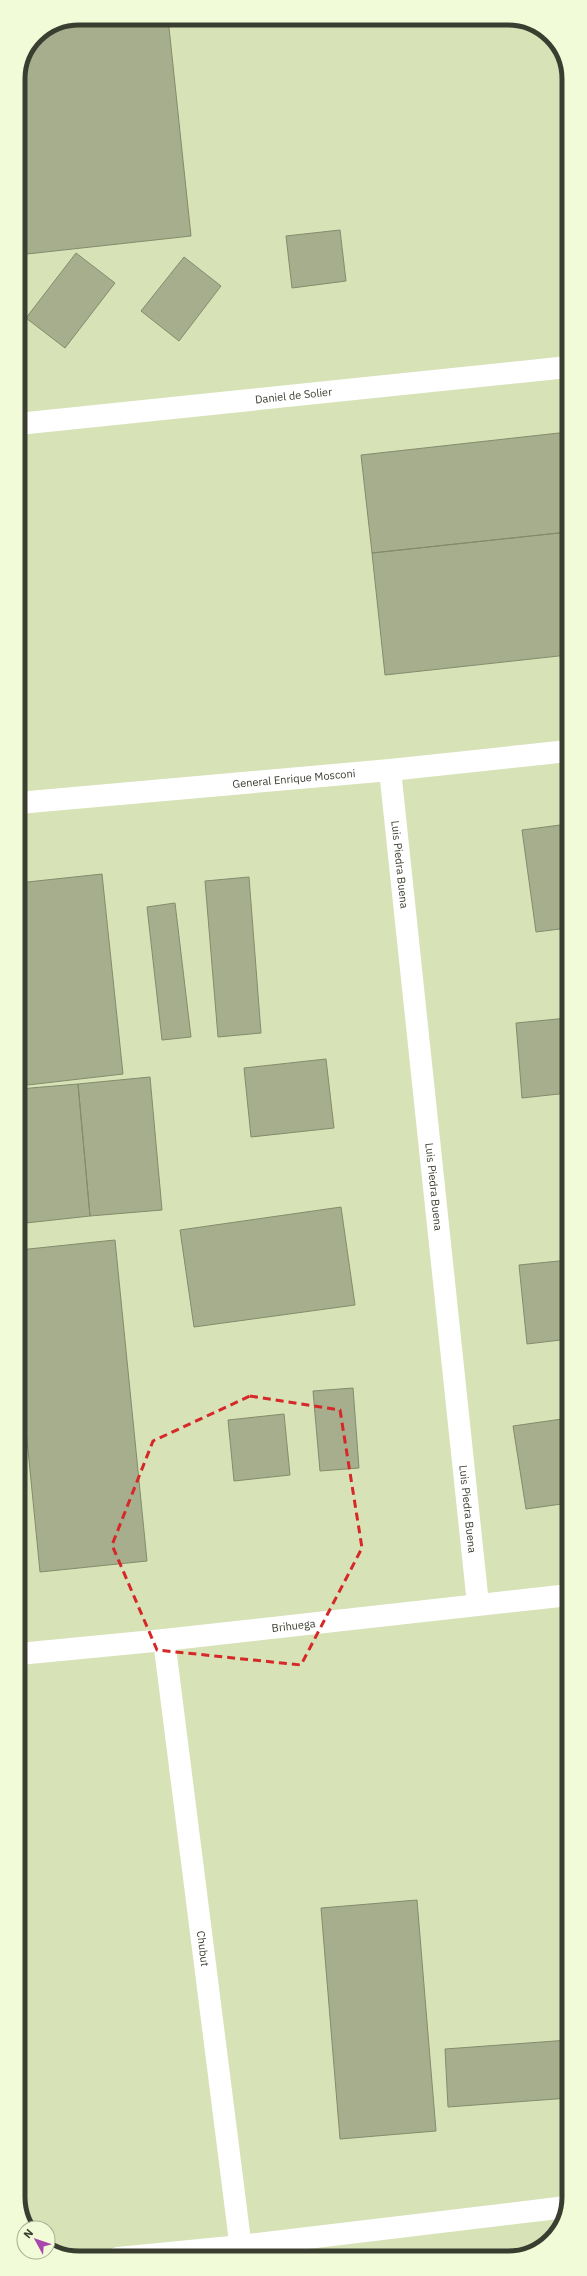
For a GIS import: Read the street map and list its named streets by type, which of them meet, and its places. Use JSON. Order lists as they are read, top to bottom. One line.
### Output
{"streets":{"street":["Daniel de Solier","General Enrique Mosconi","Luis Piedra Buena","Brihuega","Chubut"]},"crossings":[["General Enrique Mosconi","Luis Piedra Buena"],["Luis Piedra Buena","Brihuega"],["Brihuega","Chubut"]],"north":"top left"}
